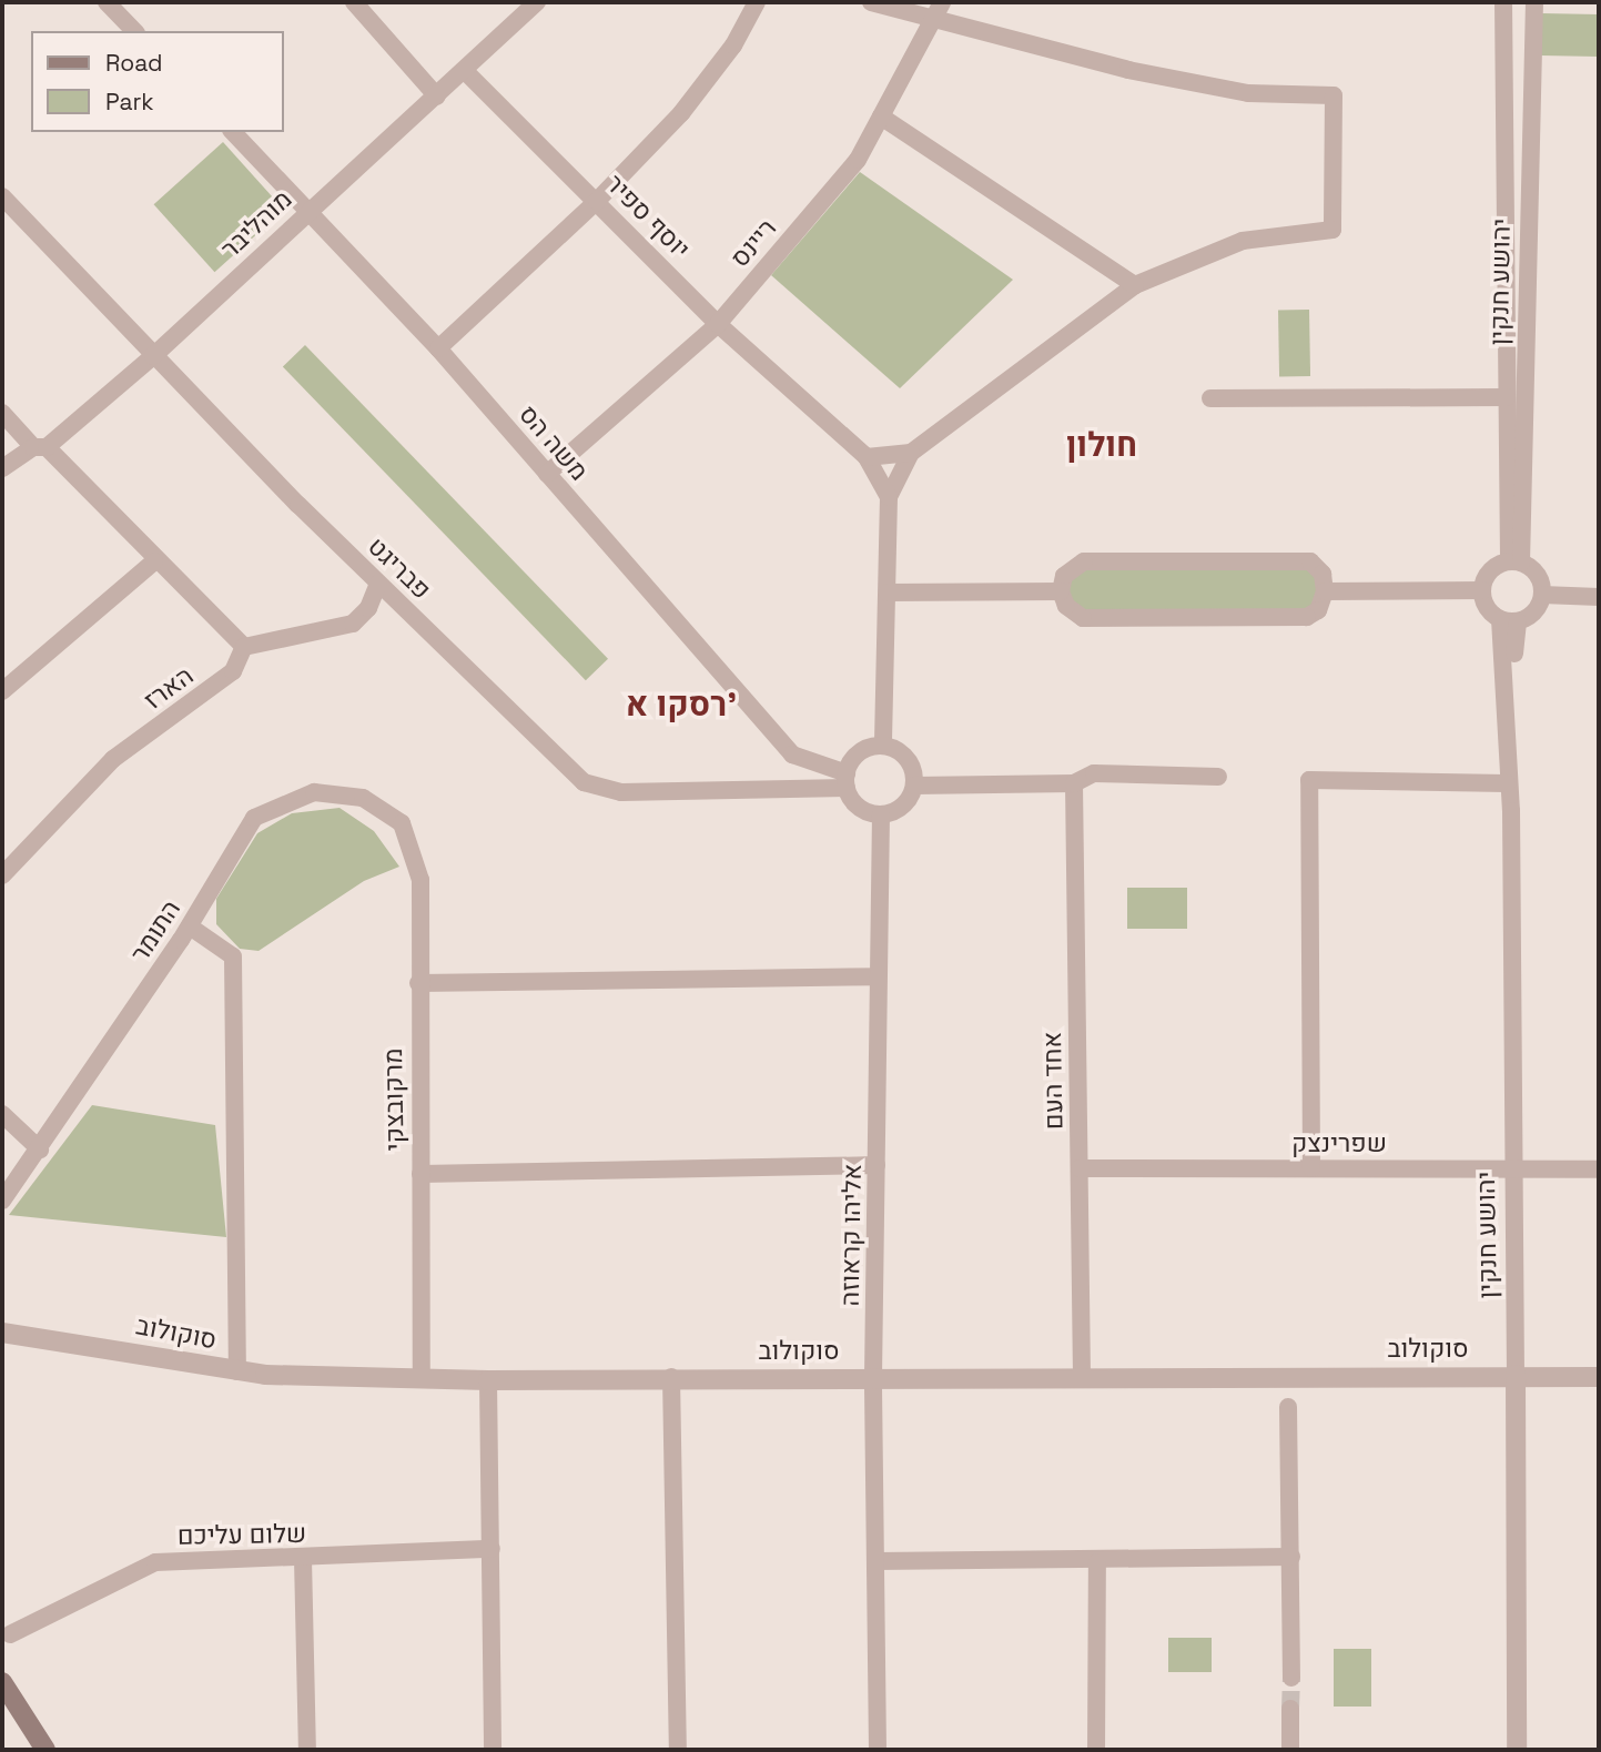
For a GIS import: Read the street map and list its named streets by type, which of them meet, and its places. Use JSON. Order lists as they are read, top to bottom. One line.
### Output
{"streets":{"street":["יוסף ספיר","מוהליבר","ריינס","יהושע חנקין","משה הס","פבריגט","הארז","התומר","אחד העם","מרקובצקי","שפרינצק","אליהו קראוזה","סוקולוב","שלום עליכם"]},"crossings":[["יוסף ספיר","מוהליבר"],["יוסף ספיר","ריינס"],["מוהליבר","משה הס"],["מוהליבר","פבריגט"],["ריינס","משה הס"],["יהושע חנקין","שפרינצק"],["יהושע חנקין","סוקולוב"],["משה הס","פבריגט"],["משה הס","אליהו קראוזה"],["פבריגט","אליהו קראוזה"],["התומר","מרקובצקי"],["אחד העם","שפרינצק"],["אחד העם","סוקולוב"],["מרקובצקי","סוקולוב"],["אליהו קראוזה","סוקולוב"]],"districts":["חולון","רסקו א'"],"legend":["Road","Park"]}
